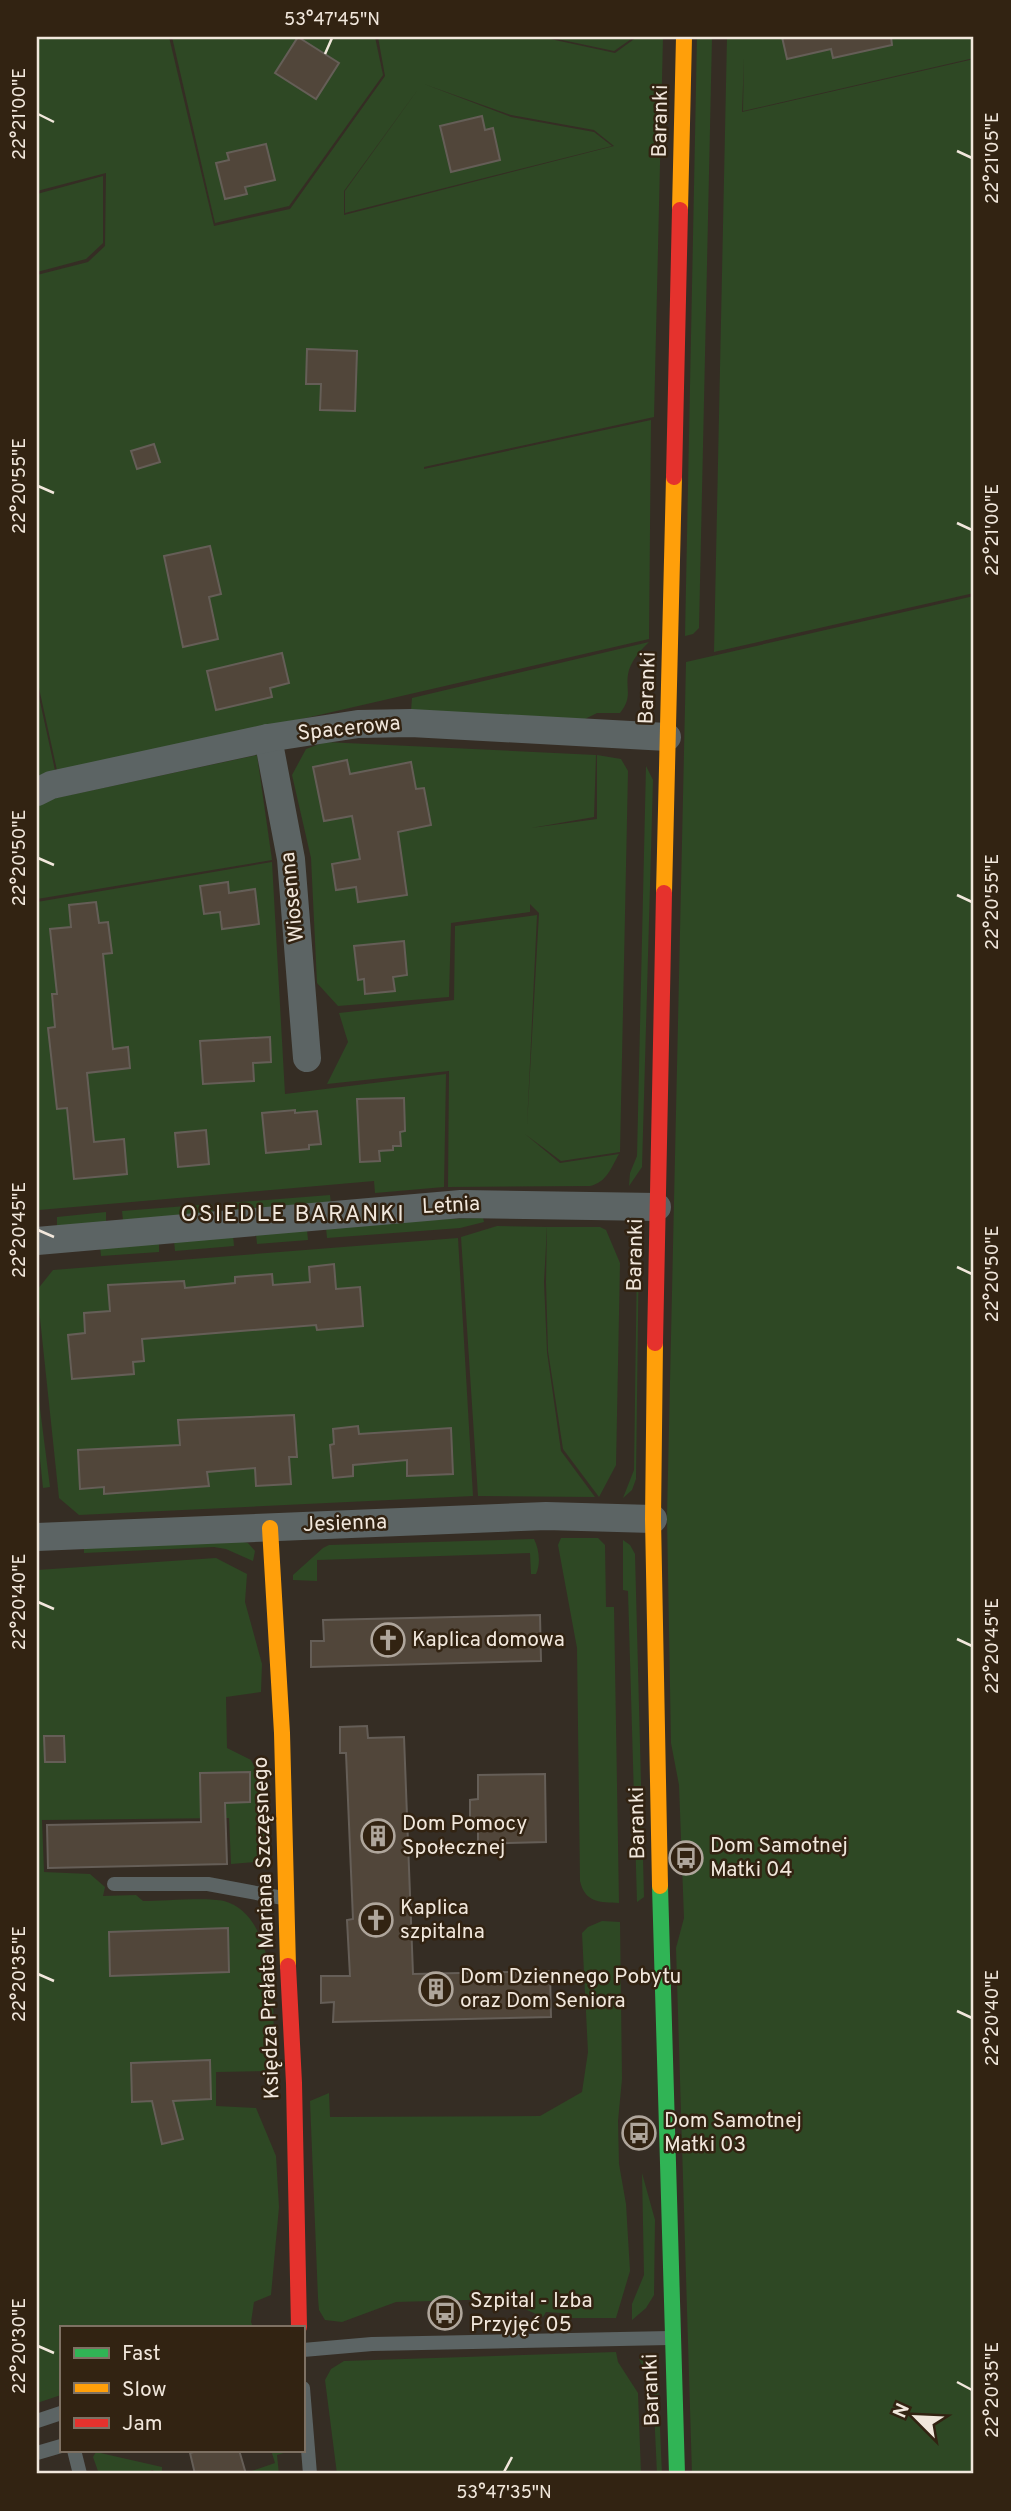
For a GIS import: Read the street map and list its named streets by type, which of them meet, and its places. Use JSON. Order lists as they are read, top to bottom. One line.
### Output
{"streets":{"street":["Baranki","Spacerowa","Wiosenna","Letnia","Jesienna","Księdza Prałata Mariana Szczęsnego"]},"crossings":[["Baranki","Spacerowa"],["Baranki","Letnia"],["Baranki","Jesienna"],["Spacerowa","Wiosenna"],["Jesienna","Księdza Prałata Mariana Szczęsnego"]],"districts":["OSIEDLE BARANKI"],"places":{"church":["Kaplica domowa","Kaplica szpitalna"],"building":["Dom Pomocy Społecznej","Dom Dziennego Pobytu oraz Dom Seniora"],"bus stop":["Dom Samotnej Matki 04","Dom Samotnej Matki 03","Szpital - Izba Przyjęć 05"]},"legend":["Fast","Slow","Jam"],"north":"top left","coordinates":["53°47'45\"N","22°21'00\"E","22°21'05\"E","22°20'55\"E","22°20'50\"E","22°20'45\"E","22°20'40\"E","22°20'35\"E","22°20'30\"E","53°47'35\"N"]}
